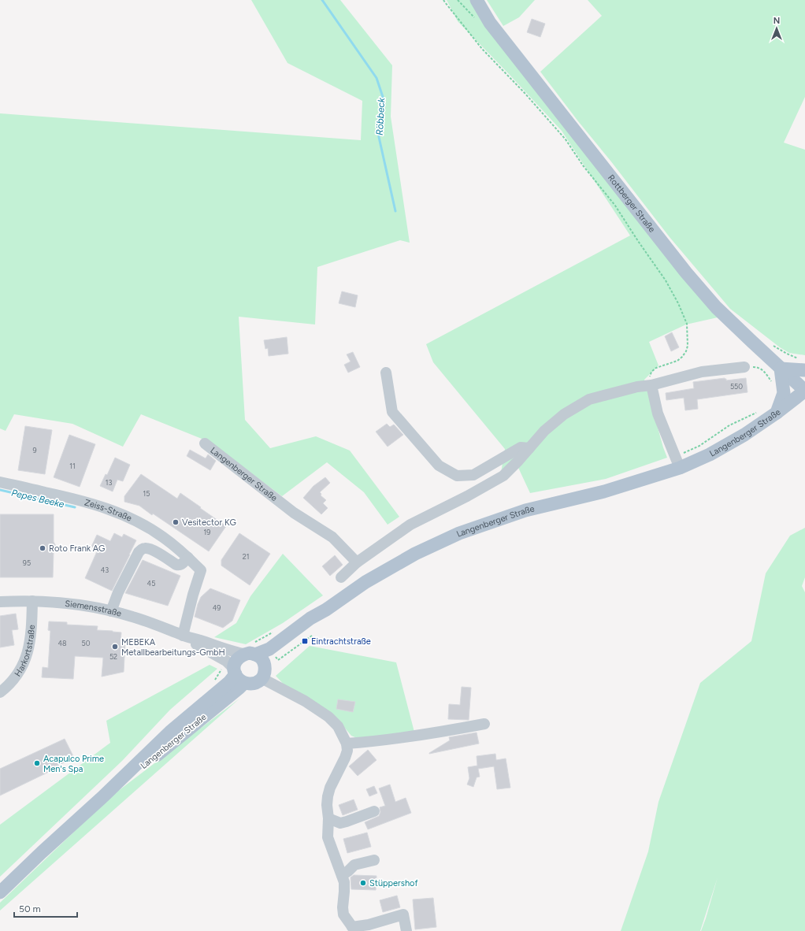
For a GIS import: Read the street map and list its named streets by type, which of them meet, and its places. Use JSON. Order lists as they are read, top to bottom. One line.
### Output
{"streets":{"main road":["Rottberger Straße","Langenberger Straße"],"street":["Zeiss-Straße","Siemensstraße","Harkortstraße"]},"crossings":[["Rottberger Straße","Langenberger Straße"],["Langenberger Straße","Siemensstraße"],["Zeiss-Straße","Siemensstraße"],["Siemensstraße","Harkortstraße"]],"water":["Röbbeck","Pepes Beeke"],"places":{"other":["Vesitector KG","Roto Frank AG","MEBEKA Metallbearbeitungs-GmbH","Acapulco Prime Men's Spa","Stüppershof"],"transit":["Eintrachtstraße"]},"house_numbers":["550","9","11","13","15","19","21","95","43","45","49","48","50","52"],"scale_bar":"50 m","north":"top"}
